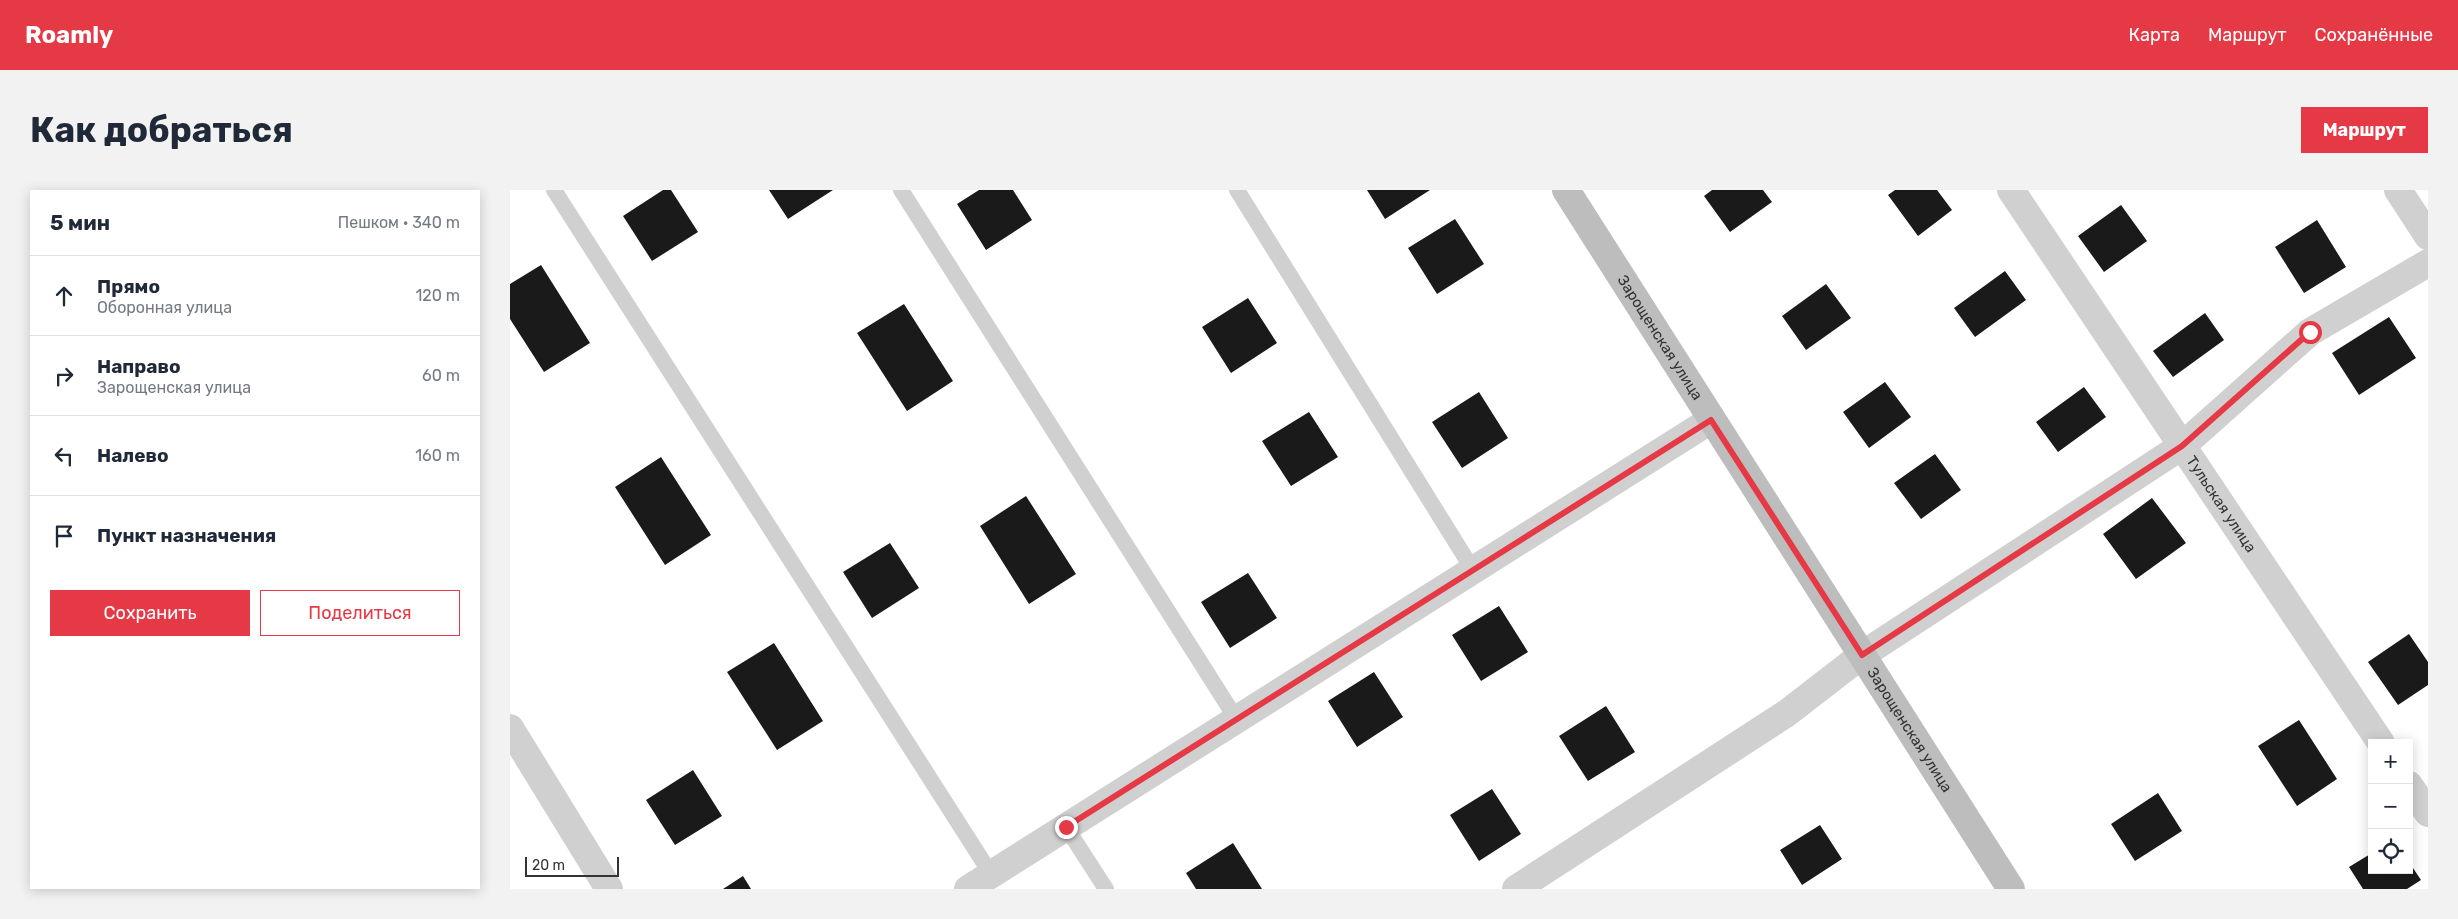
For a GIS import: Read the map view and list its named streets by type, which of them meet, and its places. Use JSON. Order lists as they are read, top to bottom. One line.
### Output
{"streets":{"street":["Зарощенская улица","Тульская улица"]},"scale_bar":"20 m","page":{"header":"Roamly","nav":["Карта","Маршрут","Сохранённые"],"buttons":["Маршрут",["Сохранить","Поделиться"]],"title":"Как добраться","heading":["5 мин","Пешком · 340 m"],"list":[["Прямо","Оборонная улица","120 m"],["Направо","Зарощенская улица","60 m"],["Налево","160 m"],"Пункт назначения"],"map_buttons":["+","−"],"scale":"20 m"}}
